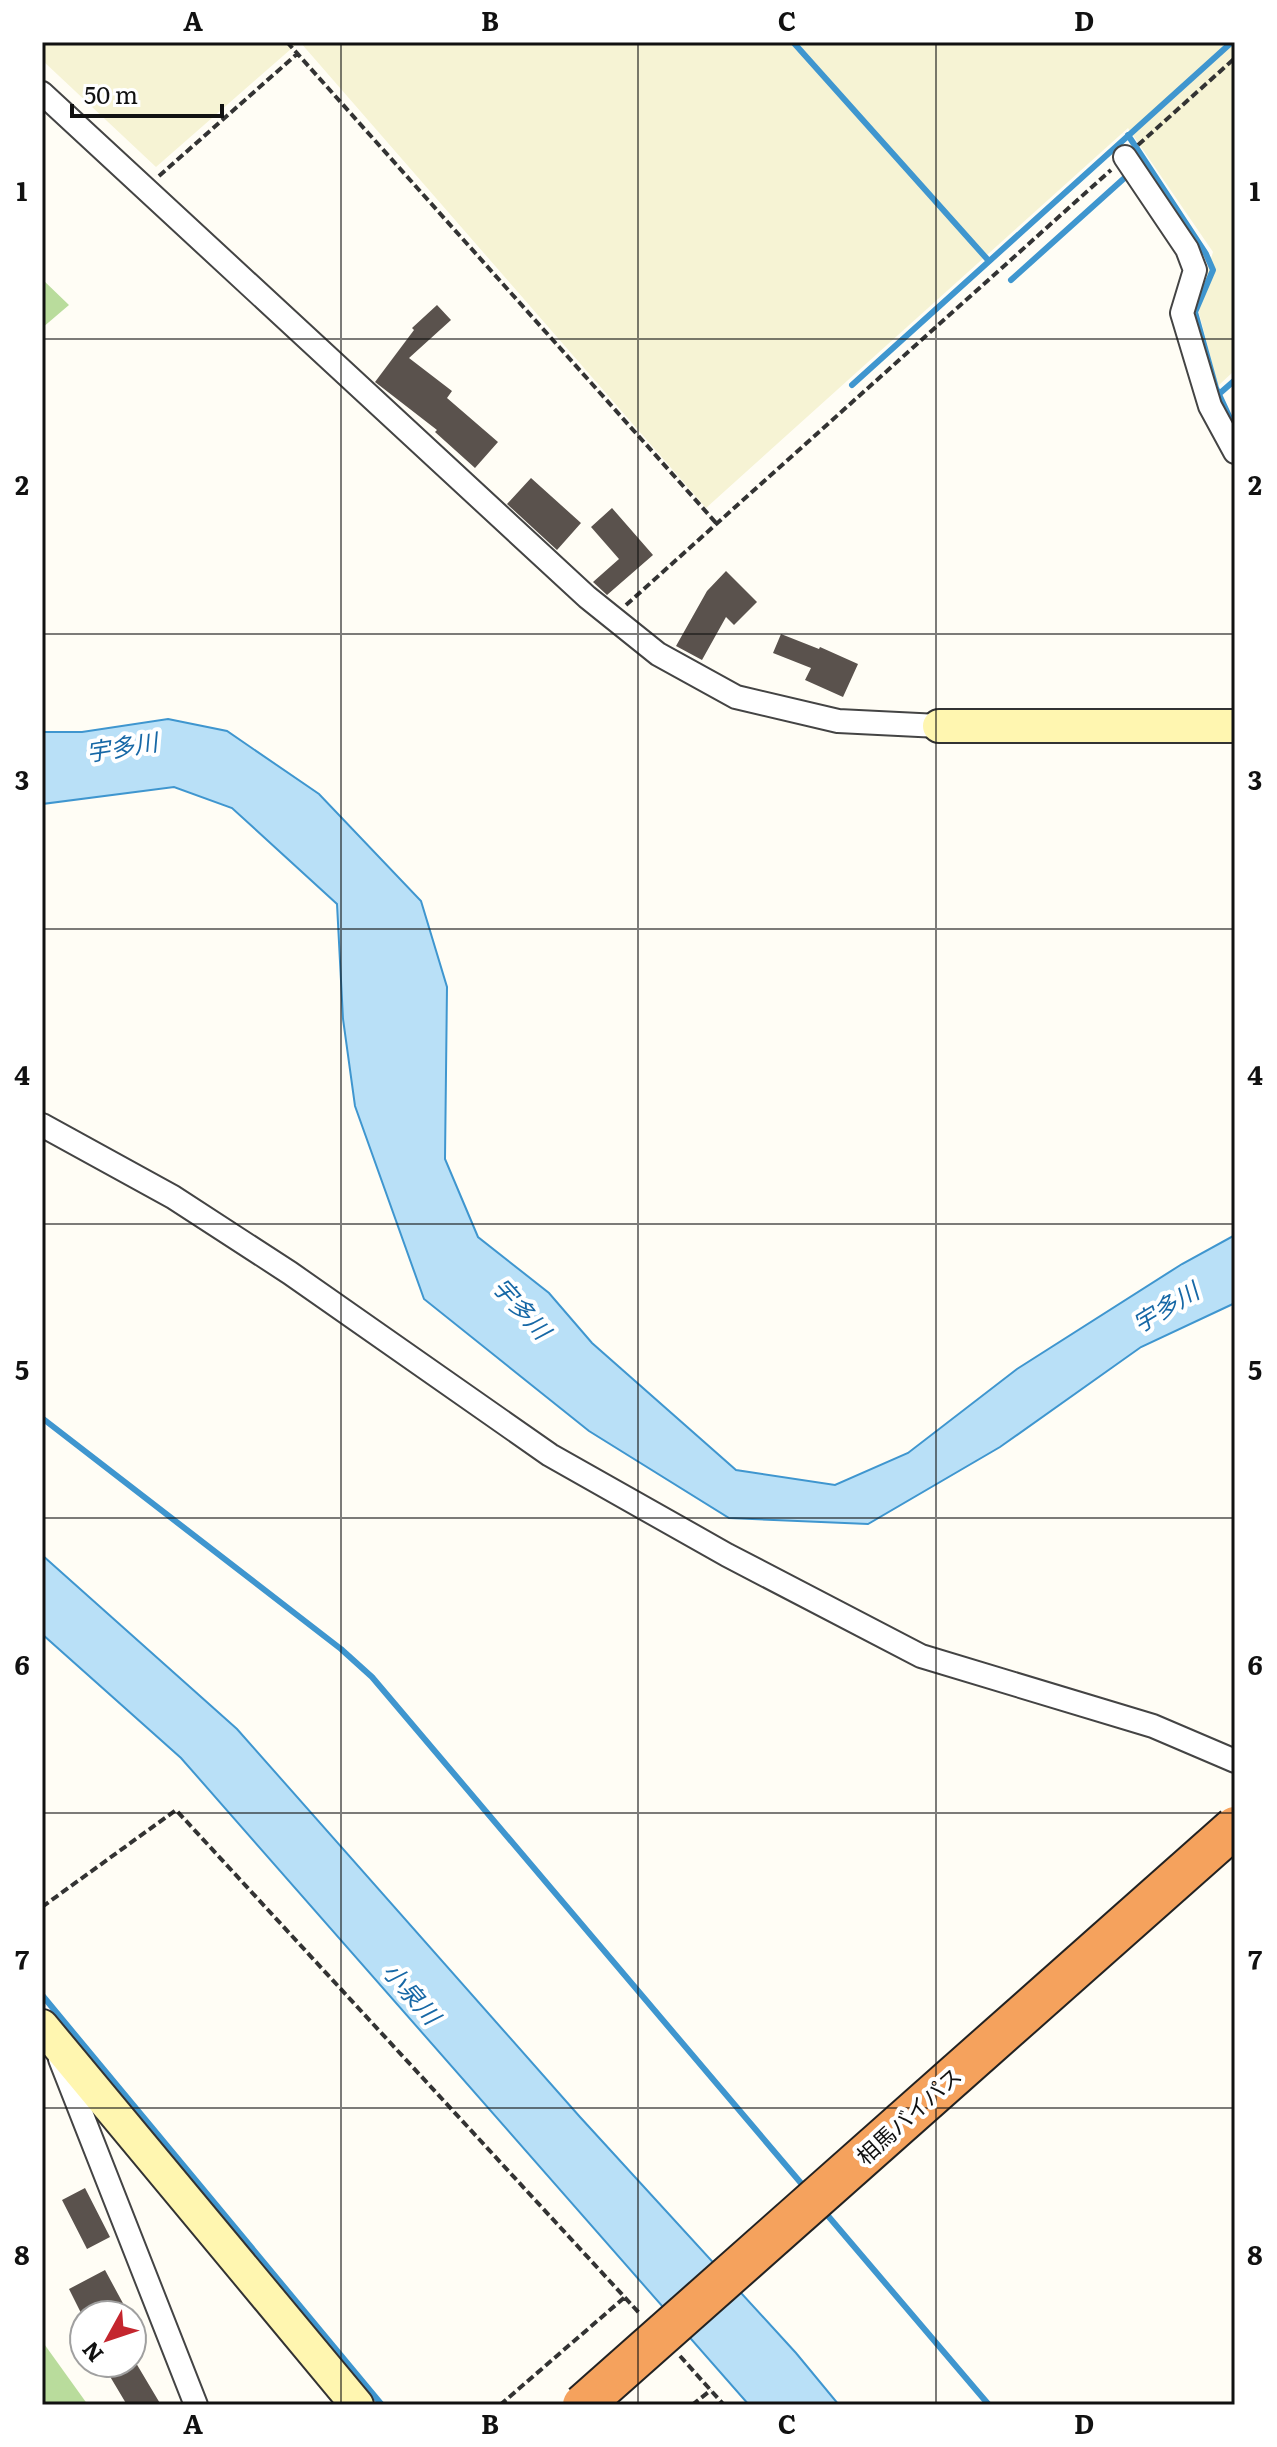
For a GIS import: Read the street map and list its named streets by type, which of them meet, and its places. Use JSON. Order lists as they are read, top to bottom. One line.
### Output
{"streets":{"highway":["相馬バイパス"]},"water":["宇多川","小泉川"],"scale_bar":"50 m","north":"bottom left","grid":{"columns":["A","B","C","D"],"rows":["1","2","3","4","5","6","7","8"]}}
